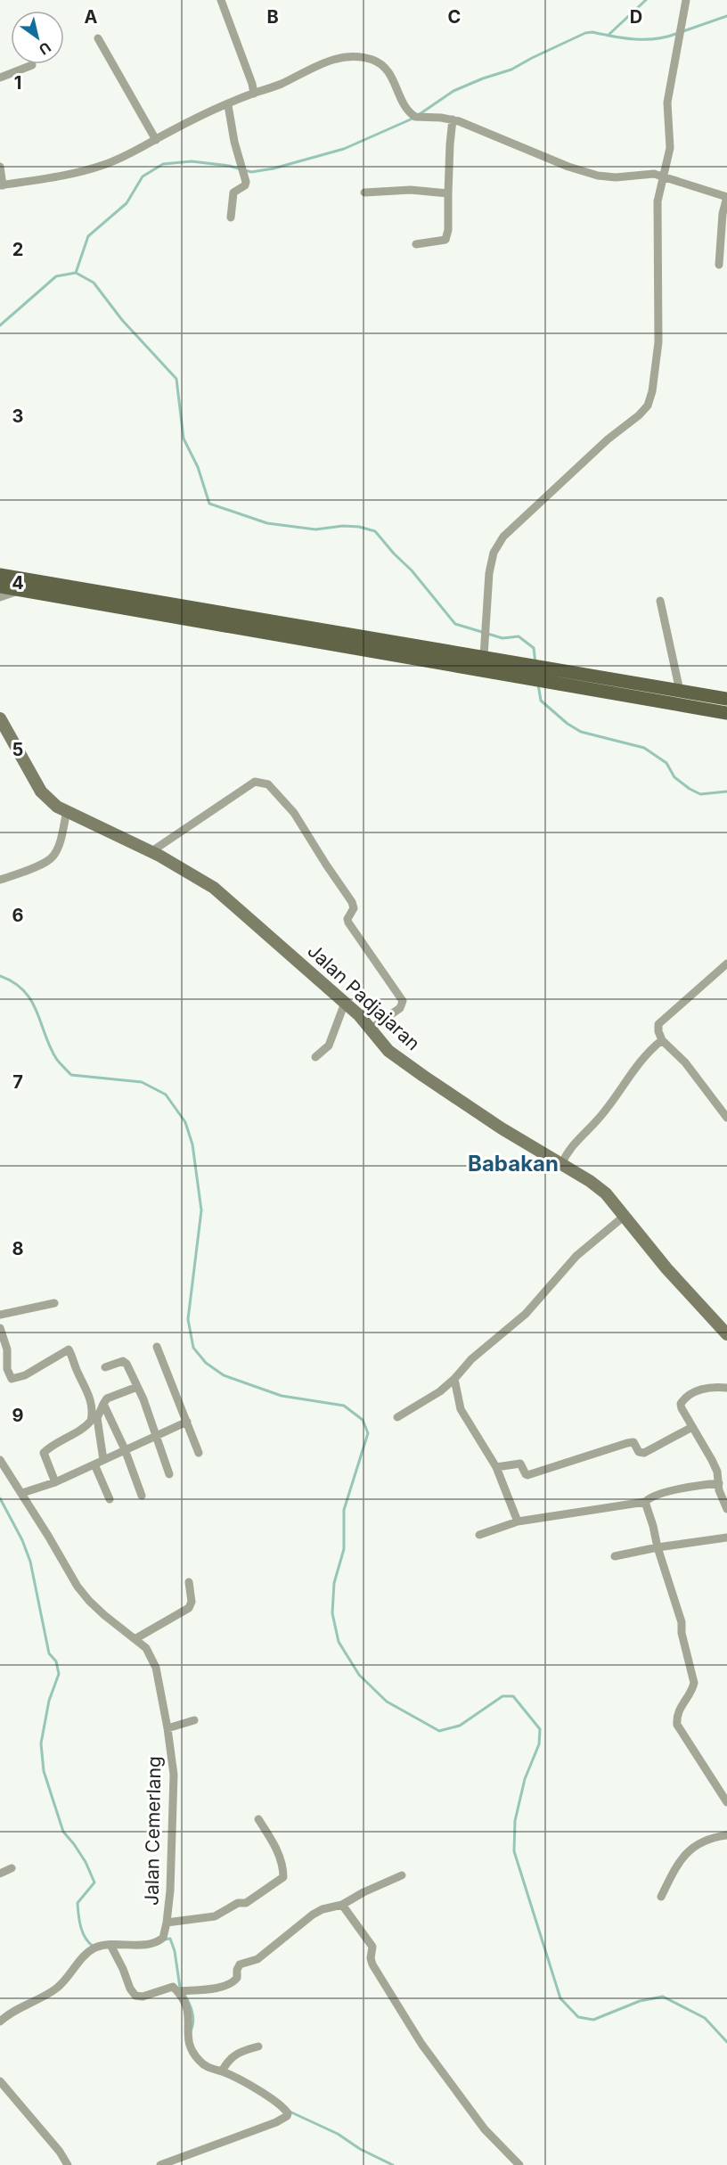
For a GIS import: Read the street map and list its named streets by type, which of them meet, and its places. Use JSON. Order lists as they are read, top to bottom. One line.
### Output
{"streets":{"street":["Jalan Padjajaran","Jalan Cemerlang"]},"districts":["Babakan"],"north":"bottom right","grid":{"columns":["A","B","C","D"],"rows":["1","2","3","4","5","6","7","8","9"]}}
